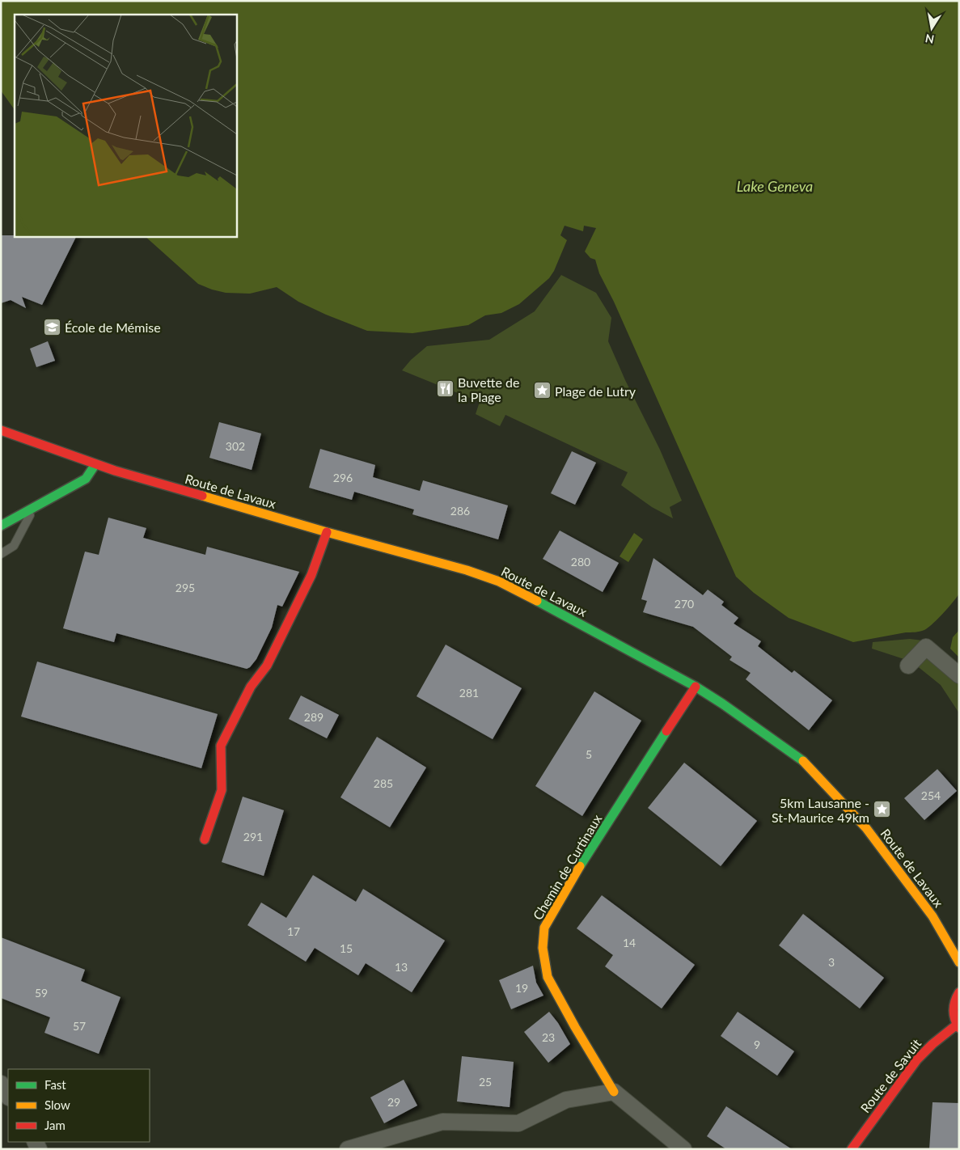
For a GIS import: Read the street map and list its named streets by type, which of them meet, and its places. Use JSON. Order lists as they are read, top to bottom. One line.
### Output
{"streets":{"main road":["Route de Lavaux","Chemin de Curtinaux","Route de Savuit"]},"crossings":[["Route de Lavaux","Chemin de Curtinaux"]],"water":["Lake Geneva"],"places":{"school or university":["École de Mémise"],"restaurant":["Buvette de la Plage"],"place":["Plage de Lutry","5km Lausanne - St-Maurice 49km"]},"house_numbers":["302","296","286","280","295","270","281","289","5","285","254","291","17","14","15","3","13","19","59","57","23","9","25","29"],"legend":["Fast","Slow","Jam"],"north":"bottom"}
